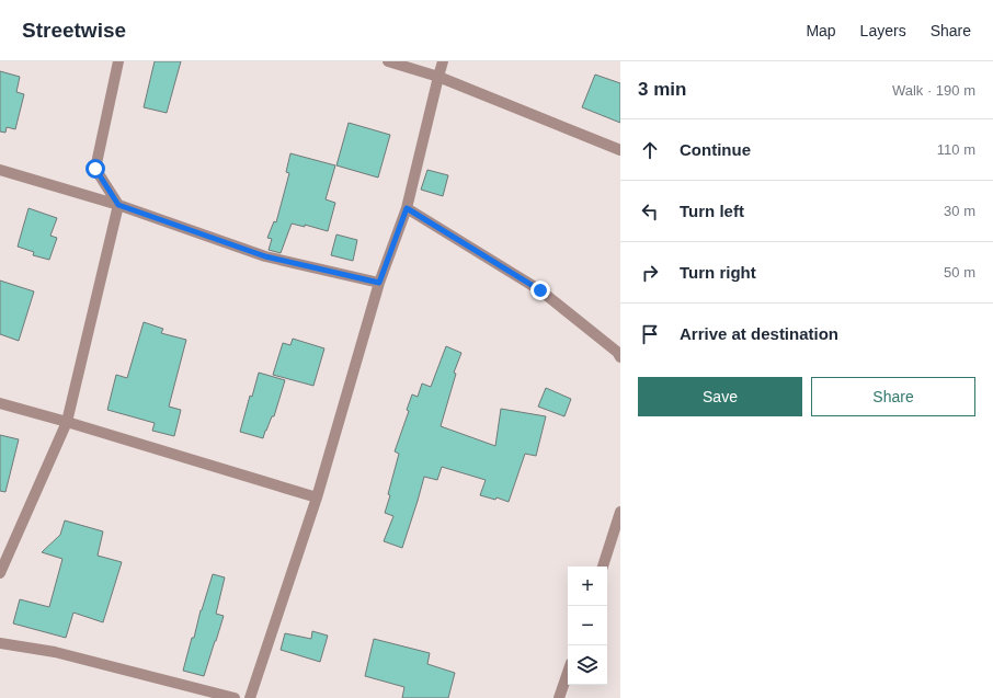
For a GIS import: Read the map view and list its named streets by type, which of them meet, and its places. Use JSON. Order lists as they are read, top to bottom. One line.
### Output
{"page":{"header":"Streetwise","nav":["Map","Layers","Share"],"heading":["3 min","Walk · 190 m"],"list":[["Continue","110 m"],["Turn left","30 m"],["Turn right","50 m"],"Arrive at destination"],"buttons":["Save","Share"],"map_buttons":["+","−"]}}
